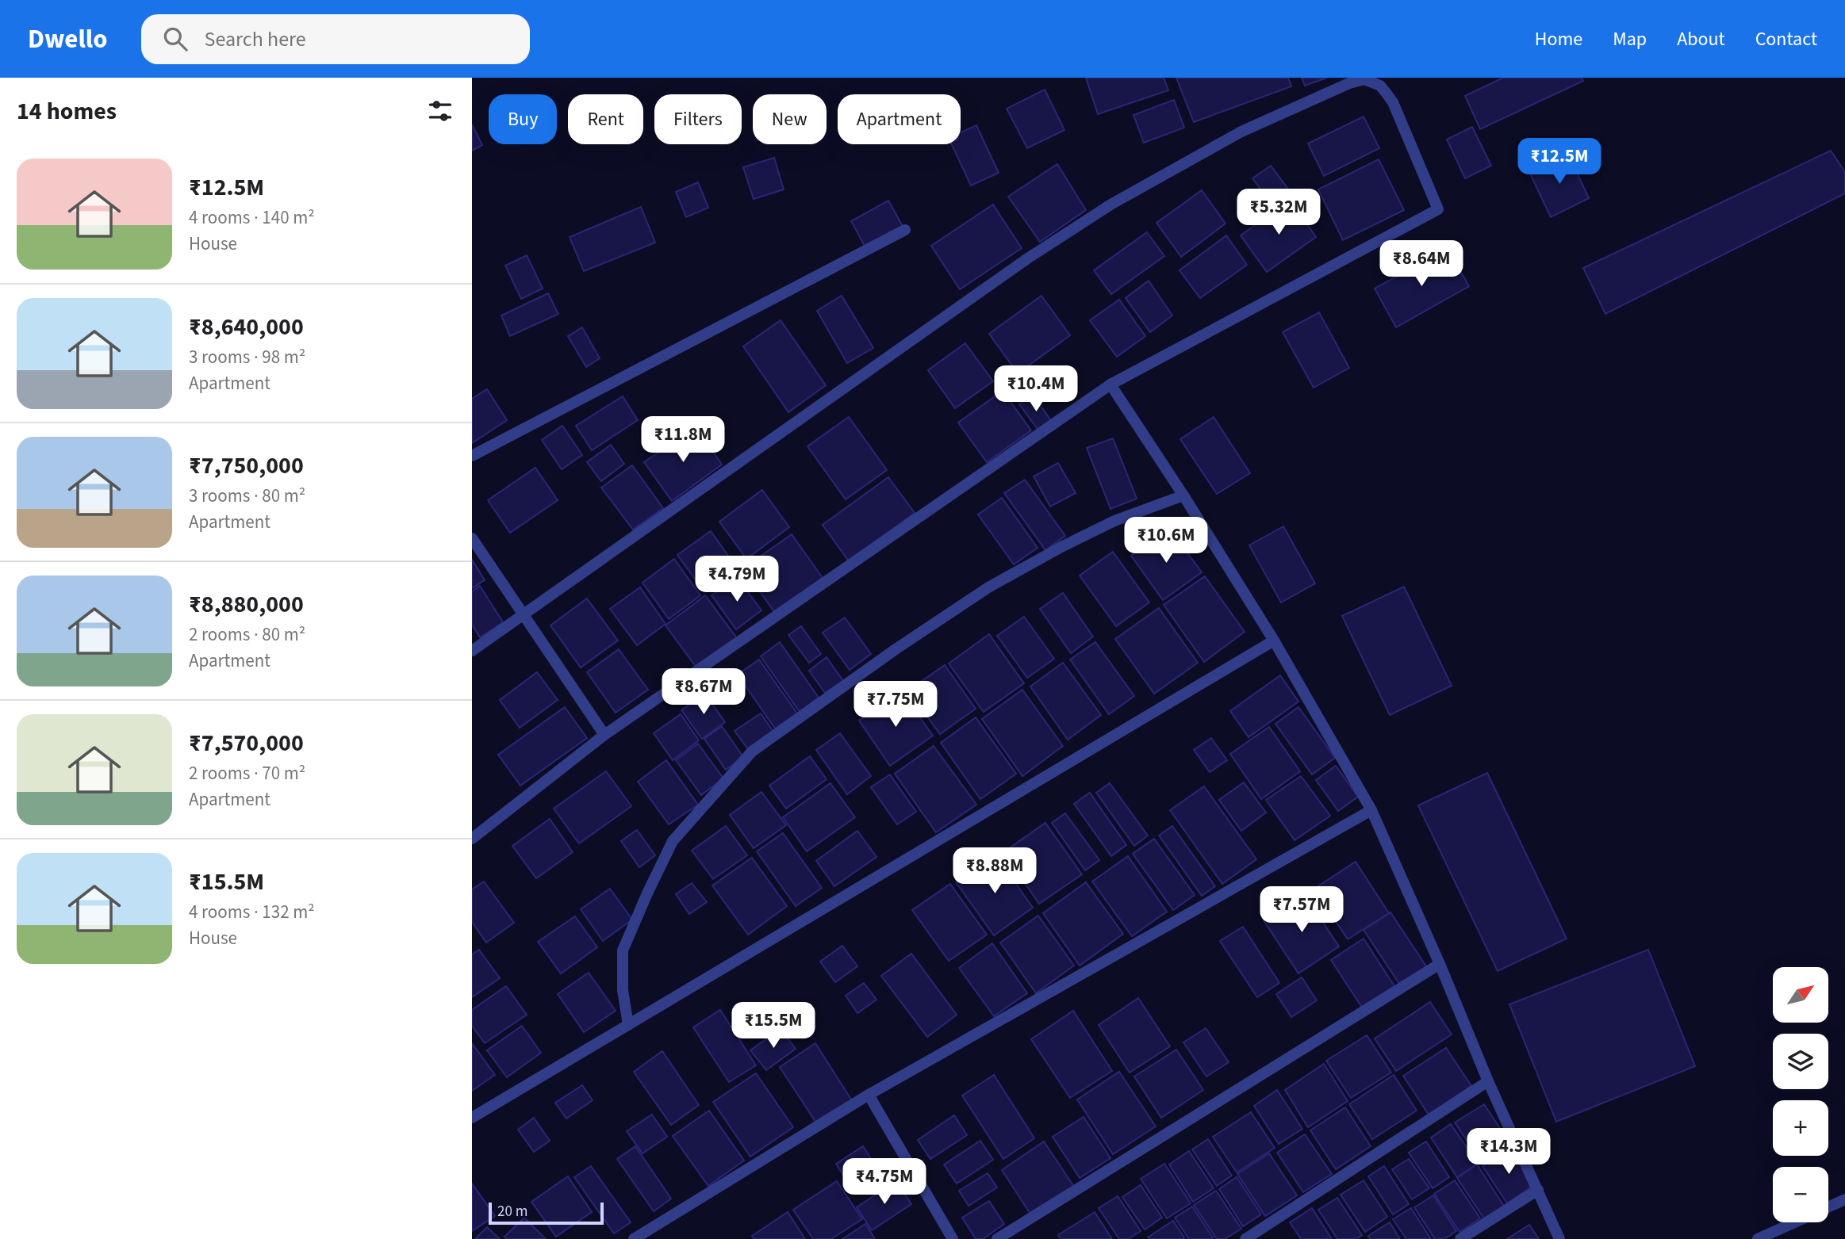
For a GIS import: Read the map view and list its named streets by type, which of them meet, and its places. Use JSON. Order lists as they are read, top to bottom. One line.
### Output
{"scale_bar":"20 m","north":"top right","page":{"header":"Dwello","search":"Search here","nav":["Home","Map","About","Contact"],"heading":"14 homes","chip":["Buy","Rent","Filters","New","Apartment"],"price":["₹12.5M","₹5.32M","₹8.64M","₹10.4M","₹11.8M","₹10.6M","₹4.79M","₹8.67M","₹7.75M","₹8.88M","₹7.57M","₹15.5M","₹14.3M","₹4.75M"],"list":[{"name":"₹12.5M","note":"4 rooms · 140 m² · House"},{"name":"₹8,640,000","note":"3 rooms · 98 m² · Apartment"},{"name":"₹7,750,000","note":"3 rooms · 80 m² · Apartment"},{"name":"₹8,880,000","note":"2 rooms · 80 m² · Apartment"},{"name":"₹7,570,000","note":"2 rooms · 70 m² · Apartment"},{"name":"₹15.5M","note":"4 rooms · 132 m² · House"}],"map_buttons":["+","−"],"scale":"20 m"}}
